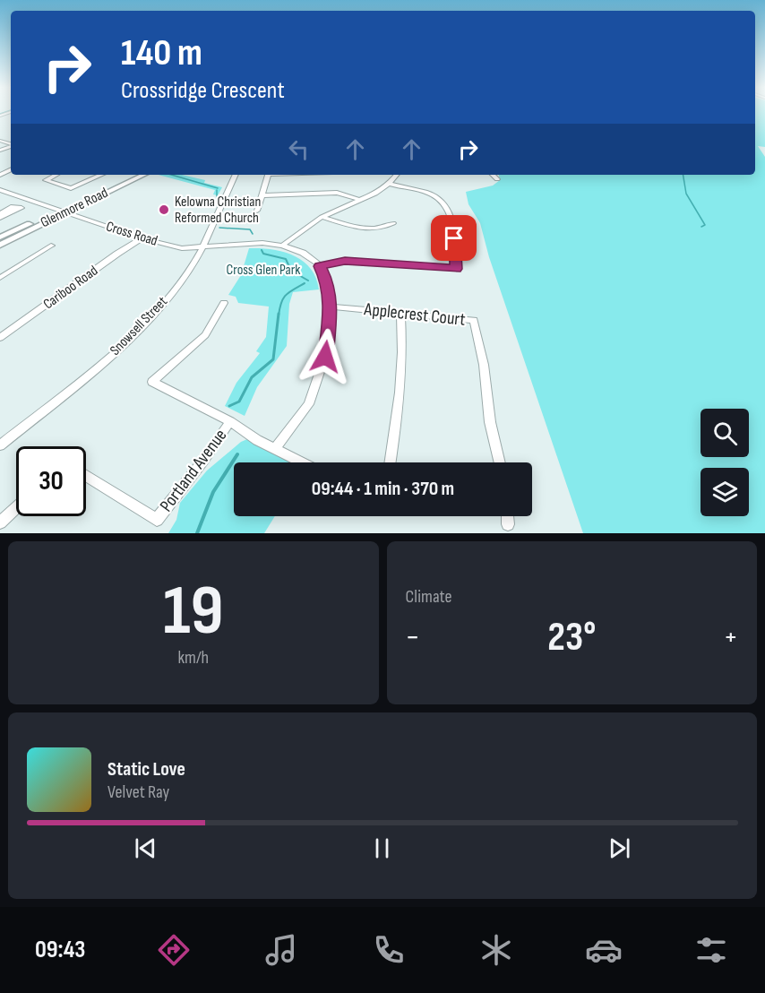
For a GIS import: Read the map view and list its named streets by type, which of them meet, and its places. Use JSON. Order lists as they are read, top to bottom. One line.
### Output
{"streets":{"main road":["Glenmore Road"],"street":["Cross Road","Cariboo Road","Applecrest Court","Snowsell Street","Portland Avenue"]},"crossings":[["Glenmore Road","Cross Road"],["Cross Road","Cariboo Road"],["Cross Road","Snowsell Street"]],"parks":["Cross Glen Park"],"places":["Kelowna Christian Reformed Church"],"page":{"turn":["140 m","Crossridge Crescent"],"limit":"30","trip":"09:44 · 1 min · 370 m","tile":[["19","km/h"],"Climate"],"heat":["−","23°","+"],"song":["Static Love","Velvet Ray"],"tabs":"09:43"}}
